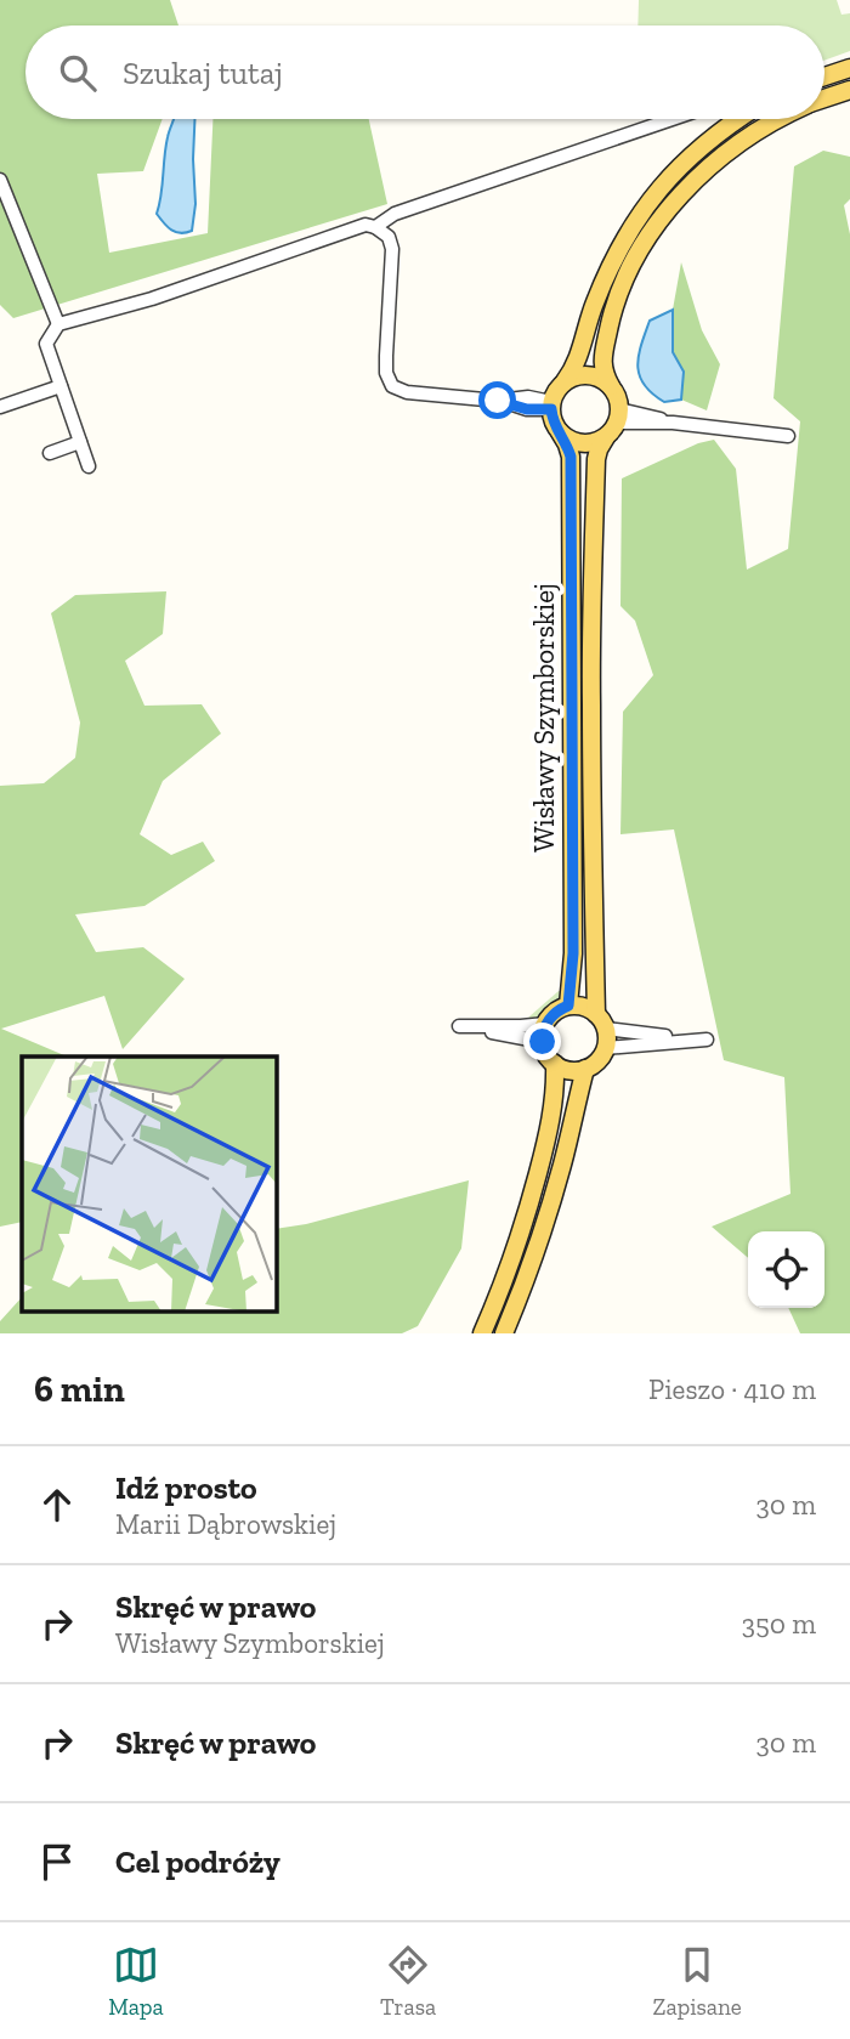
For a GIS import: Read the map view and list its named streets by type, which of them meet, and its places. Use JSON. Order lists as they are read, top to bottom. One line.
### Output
{"streets":{"main road":["Wisławy Szymborskiej"]},"page":{"search":"Szukaj tutaj","heading":["6 min","Pieszo · 410 m"],"list":[["Idź prosto","Marii Dąbrowskiej","30 m"],["Skręć w prawo","Wisławy Szymborskiej","350 m"],["Skręć w prawo","30 m"],"Cel podróży"],"nav":["Mapa","Trasa","Zapisane"]}}
